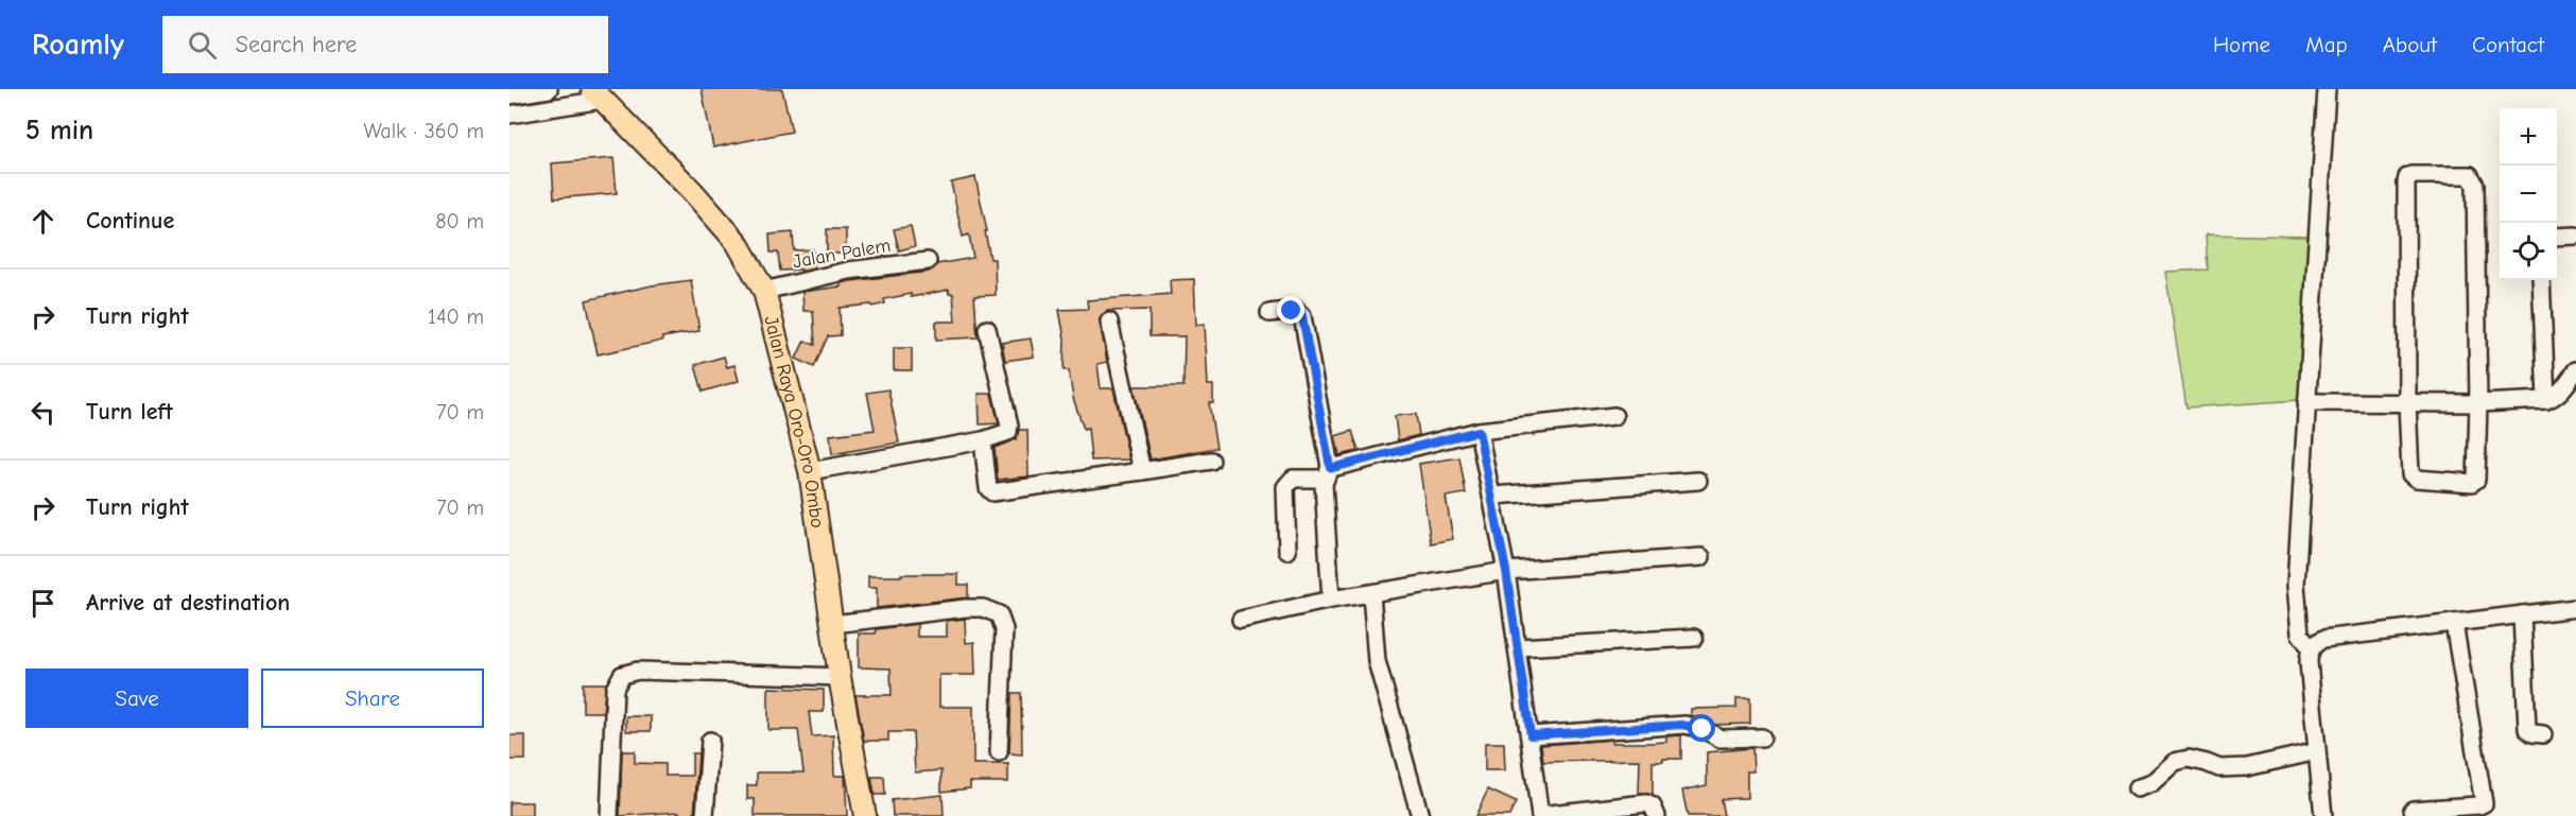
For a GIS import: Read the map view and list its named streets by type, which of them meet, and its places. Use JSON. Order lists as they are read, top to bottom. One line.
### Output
{"streets":{"main road":["Jalan Raya Oro-Oro Ombo"],"street":["Jalan Palem"]},"crossings":[["Jalan Palem","Jalan Raya Oro-Oro Ombo"]],"page":{"header":"Roamly","search":"Search here","nav":["Home","Map","About","Contact"],"heading":["5 min","Walk · 360 m"],"map_buttons":["+","−"],"list":[["Continue","80 m"],["Turn right","140 m"],["Turn left","70 m"],["Turn right","70 m"],"Arrive at destination"],"buttons":["Save","Share"]}}
